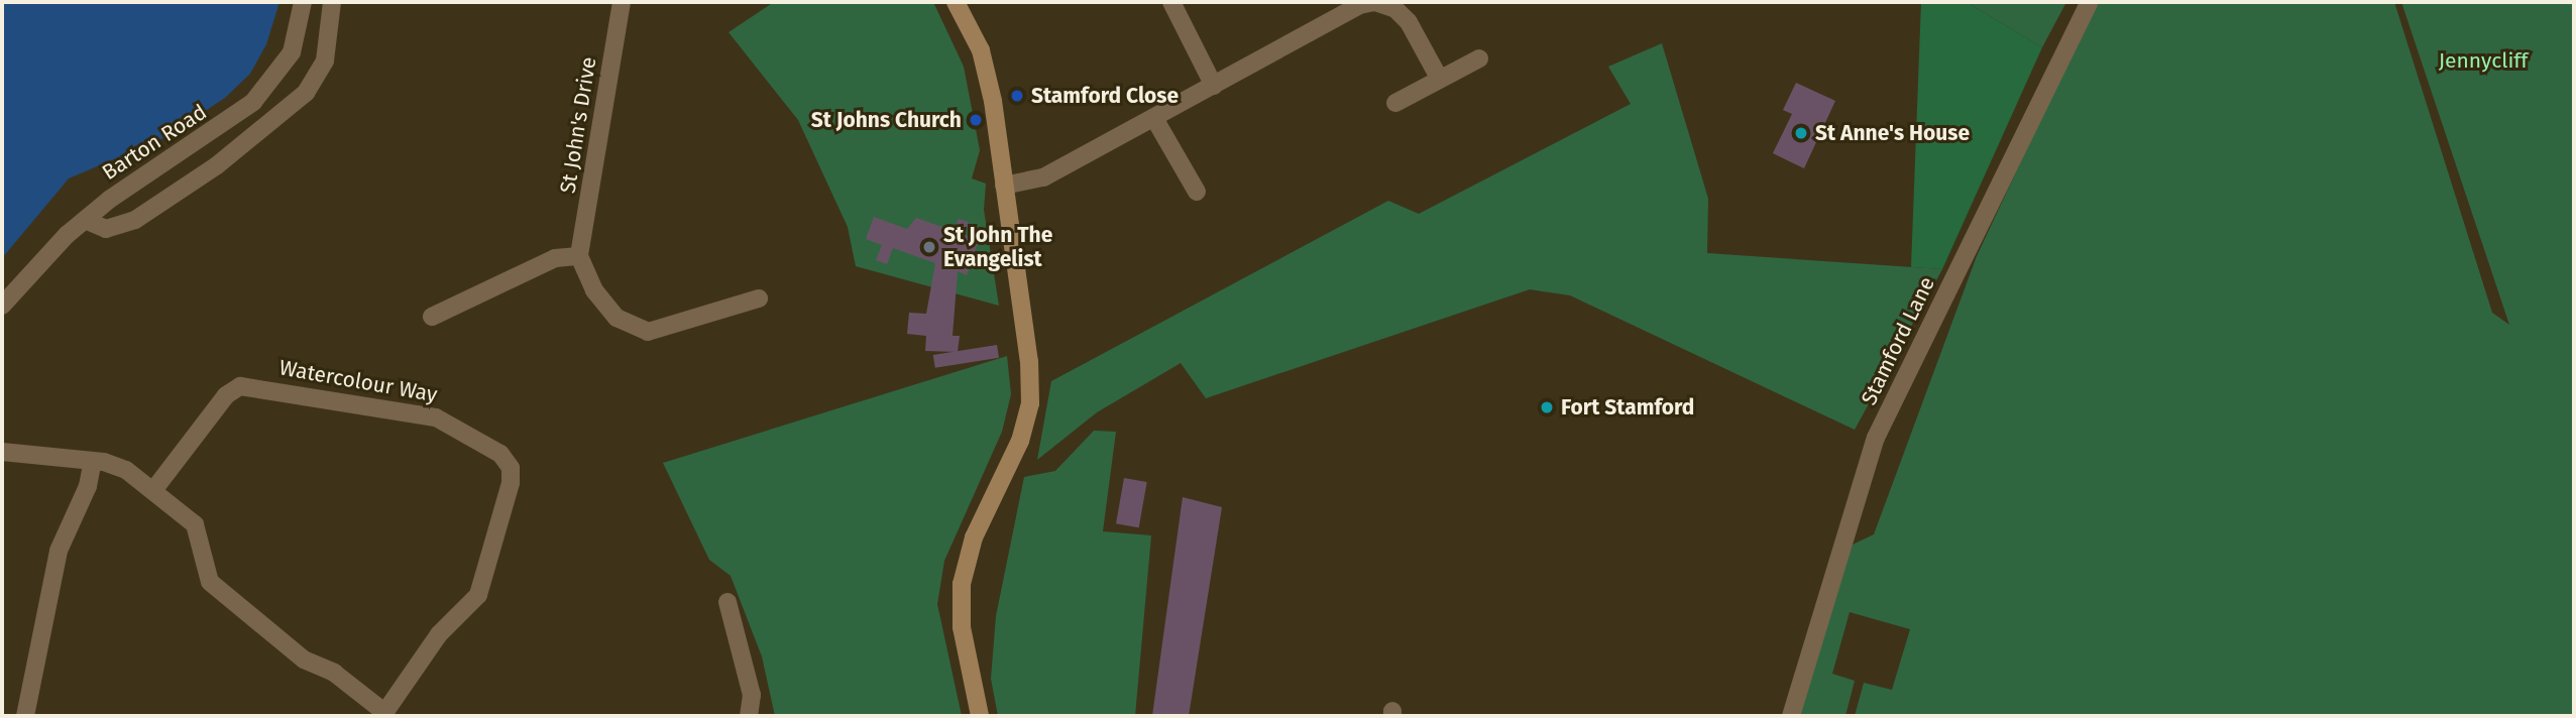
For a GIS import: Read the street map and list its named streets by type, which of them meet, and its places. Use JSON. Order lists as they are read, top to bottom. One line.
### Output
{"streets":{"street":["St John's Drive","Barton Road","Stamford Lane","Watercolour Way"]},"parks":["Jennycliff"],"places":["Stamford Close","St Johns Church","St Anne's House","St John The Evangelist","Fort Stamford"]}
